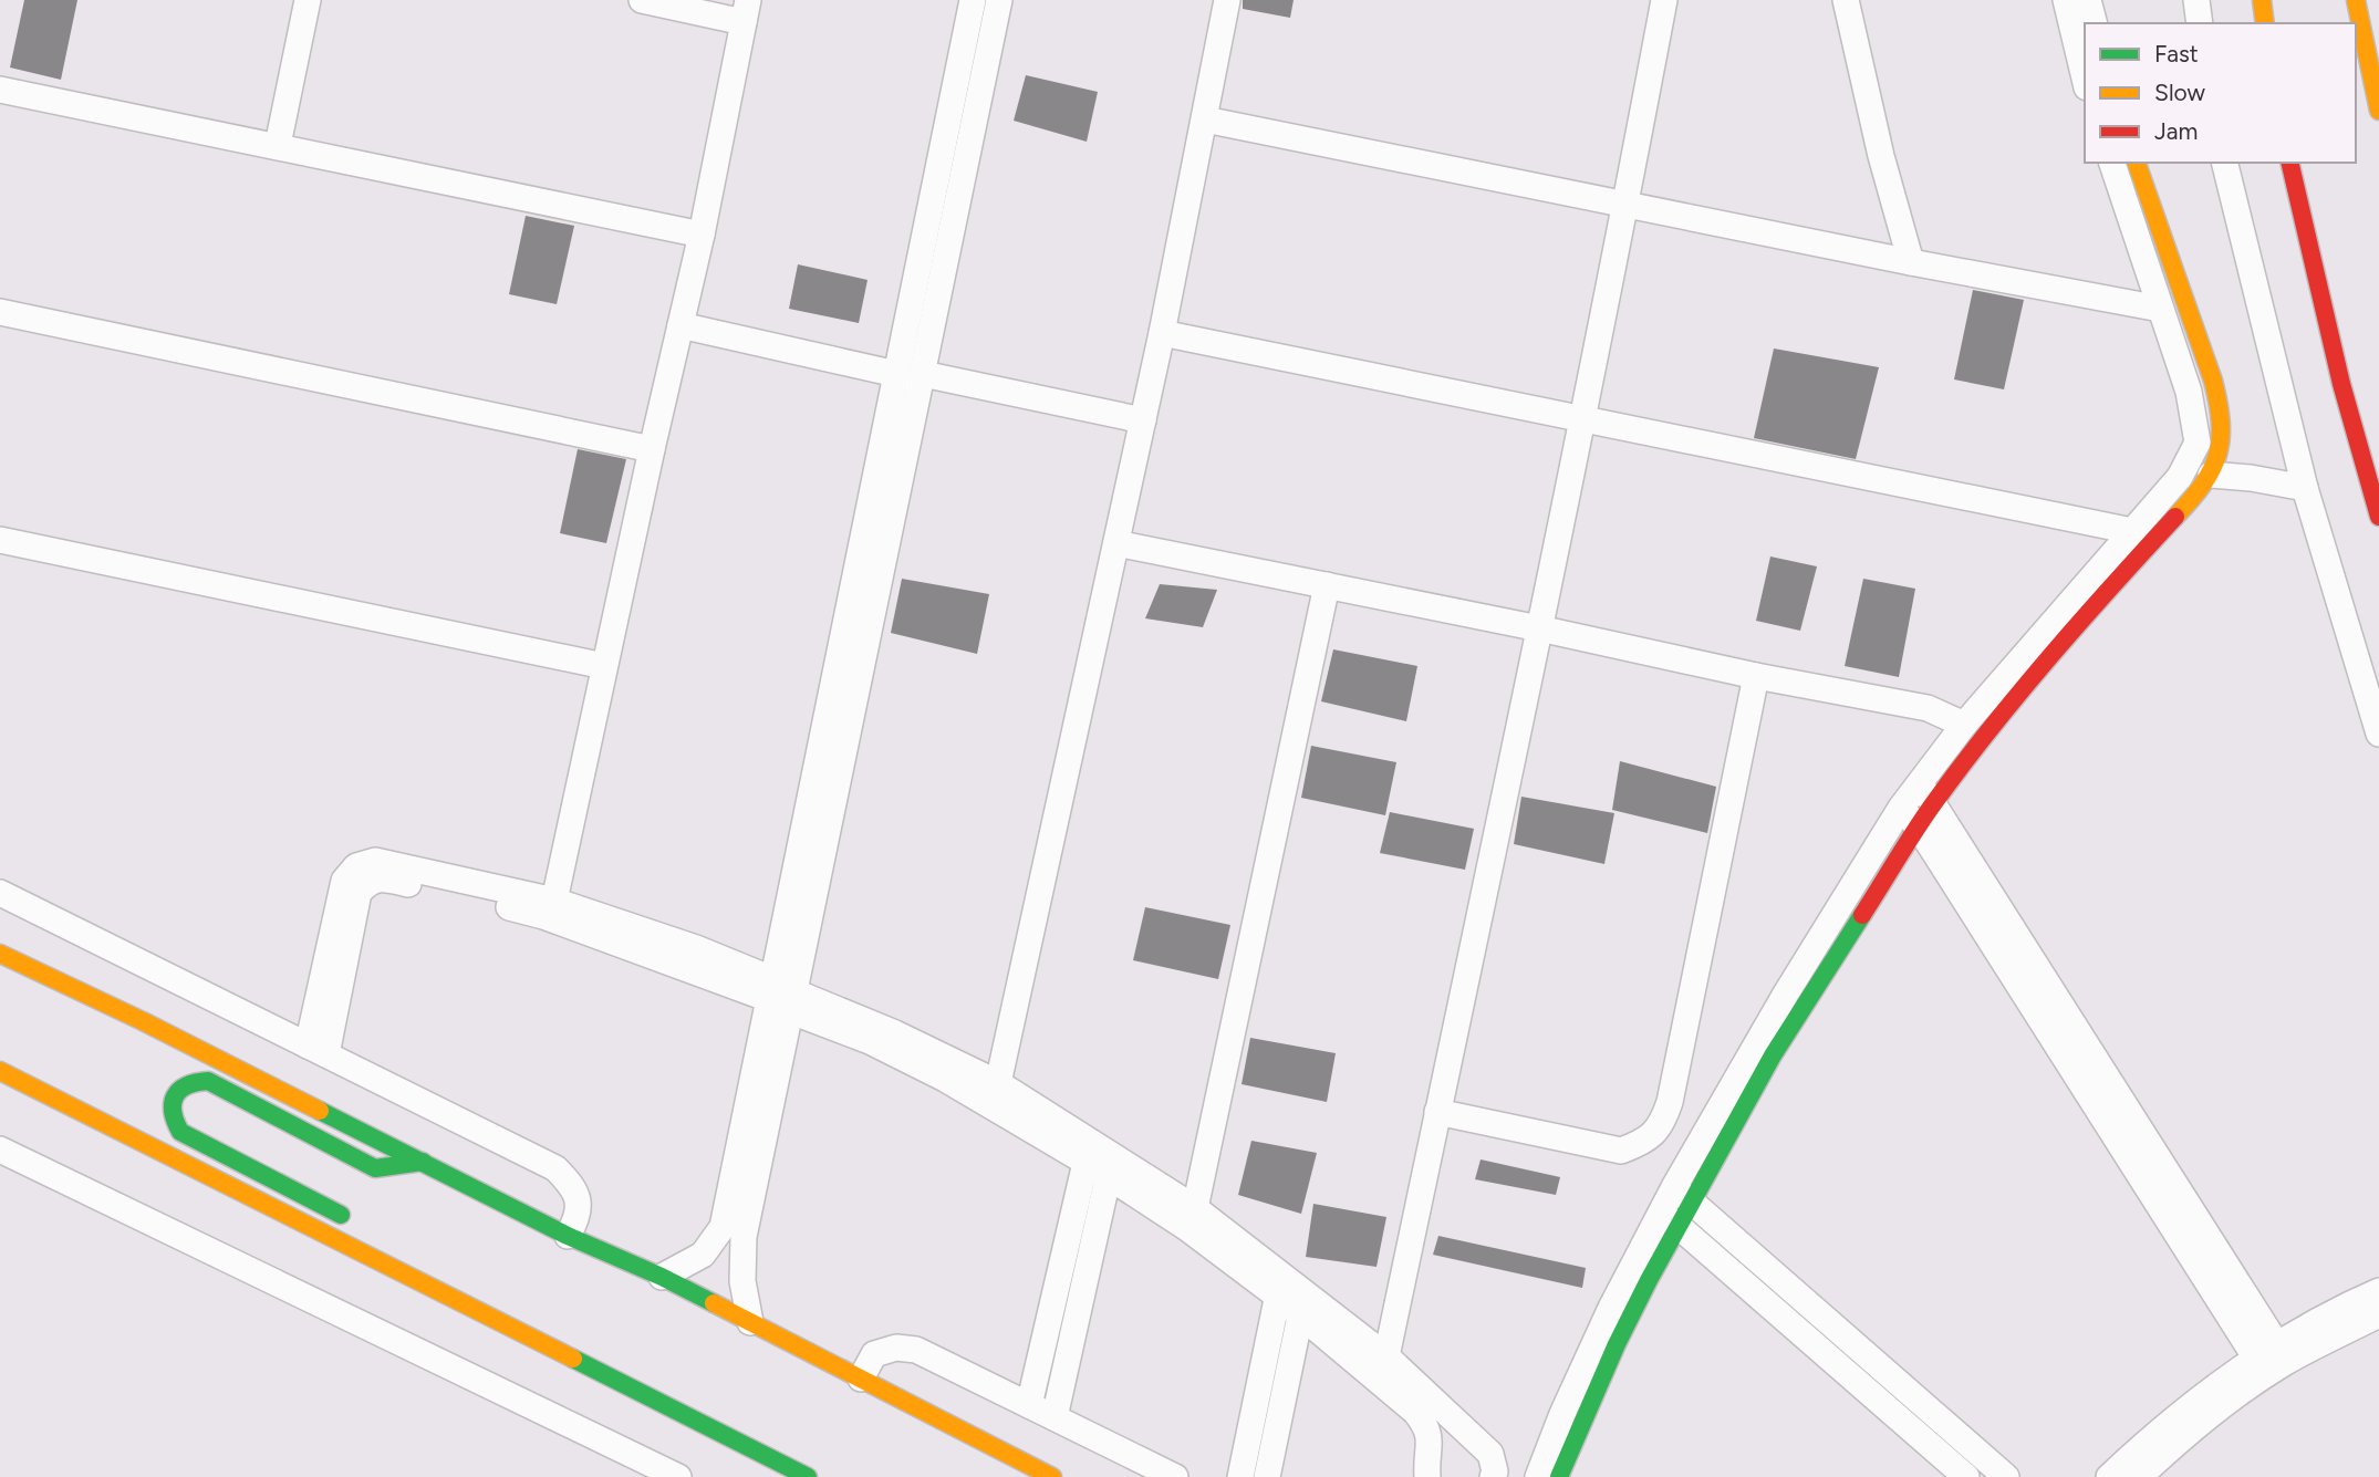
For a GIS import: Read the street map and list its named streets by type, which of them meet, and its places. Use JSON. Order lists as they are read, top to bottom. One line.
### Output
{"legend":["Fast","Slow","Jam"]}
